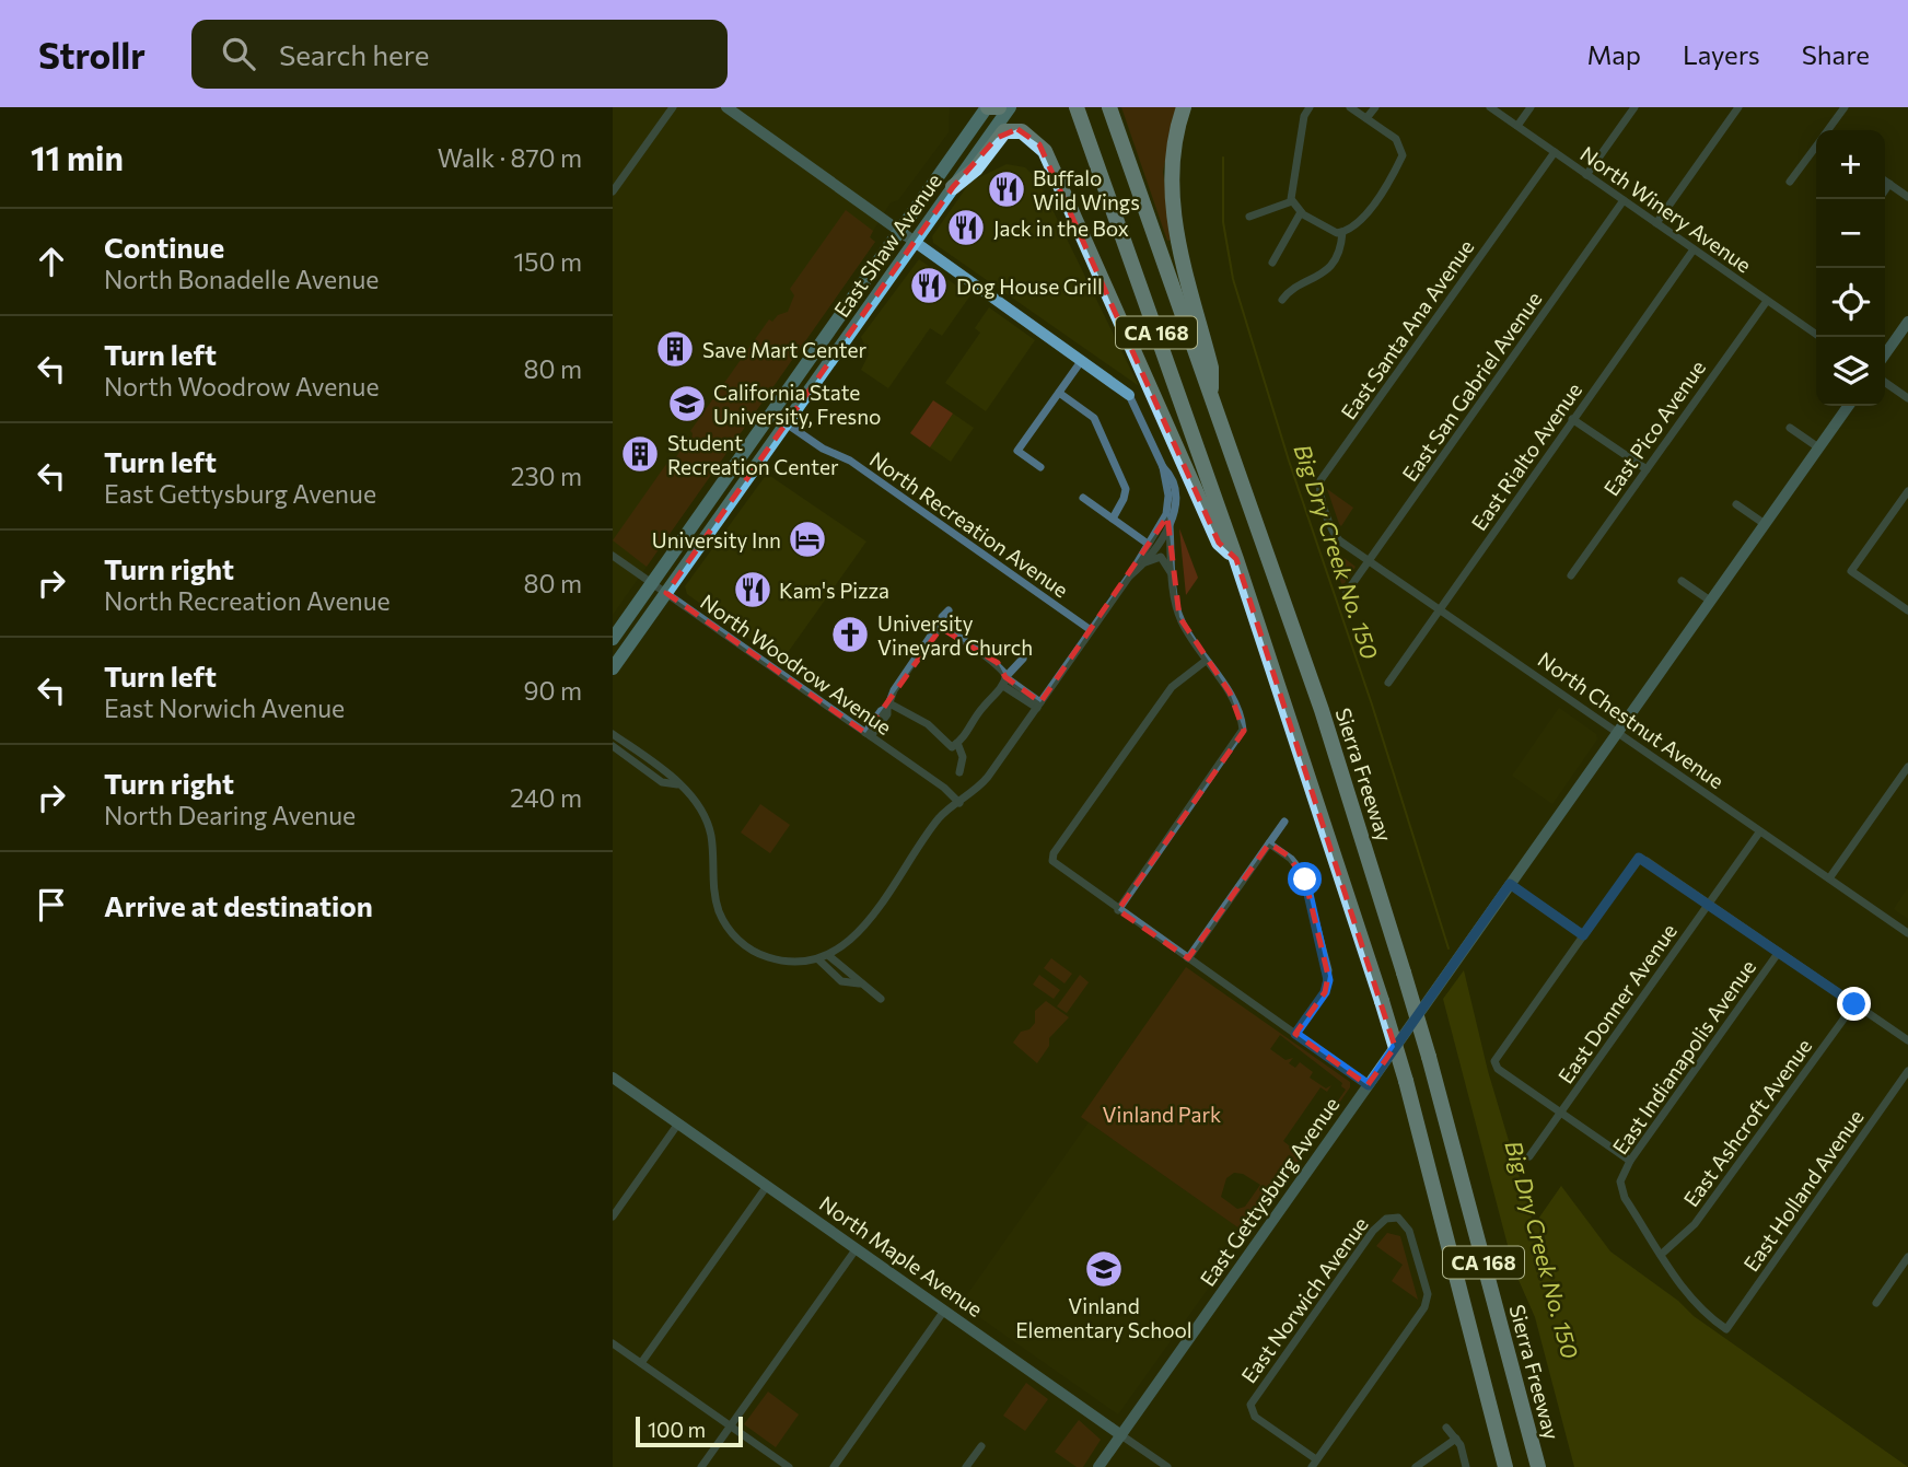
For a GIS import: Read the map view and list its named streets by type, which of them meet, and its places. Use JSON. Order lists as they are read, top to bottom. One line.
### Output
{"streets":{"highway":["CA 168","Sierra Freeway"],"main road":["East Shaw Avenue"],"street":["North Winery Avenue","East Santa Ana Avenue","East San Gabriel Avenue","East Pico Avenue","East Rialto Avenue","North Recreation Avenue","North Woodrow Avenue","North Chestnut Avenue","East Donner Avenue","East Indianapolis Avenue","East Ashcroft Avenue","East Holland Avenue","East Gettysburg Avenue","North Maple Avenue","East Norwich Avenue"]},"crossings":[["North Winery Avenue","East Santa Ana Avenue"],["North Winery Avenue","East San Gabriel Avenue"],["North Winery Avenue","East Pico Avenue"],["North Winery Avenue","East Rialto Avenue"],["East Shaw Avenue","North Recreation Avenue"],["East Shaw Avenue","North Woodrow Avenue"],["East Santa Ana Avenue","North Chestnut Avenue"],["East San Gabriel Avenue","North Chestnut Avenue"],["East Rialto Avenue","North Chestnut Avenue"],["North Chestnut Avenue","East Donner Avenue"],["North Chestnut Avenue","East Gettysburg Avenue"],["East Indianapolis Avenue","East Ashcroft Avenue"],["East Indianapolis Avenue","East Holland Avenue"],["East Ashcroft Avenue","East Holland Avenue"],["East Gettysburg Avenue","North Maple Avenue"]],"water":["Big Dry Creek No. 150"],"parks":["Vinland Park"],"places":{"restaurant":["Buffalo Wild Wings","Jack in the Box","Dog House Grill","Kam's Pizza"],"building":["Save Mart Center","Student Recreation Center"],"school or university":["California State University, Fresno","Vinland Elementary School"],"hotel":["University Inn"],"church":["University Vineyard Church"]},"scale_bar":"100 m","page":{"header":"Strollr","search":"Search here","nav":["Map","Layers","Share"],"heading":["11 min","Walk · 870 m"],"map_buttons":["+","−"],"list":[["Continue","North Bonadelle Avenue","150 m"],["Turn left","North Woodrow Avenue","80 m"],["Turn left","East Gettysburg Avenue","230 m"],["Turn right","North Recreation Avenue","80 m"],["Turn left","East Norwich Avenue","90 m"],["Turn right","North Dearing Avenue","240 m"],"Arrive at destination"],"scale":"100 m"}}
